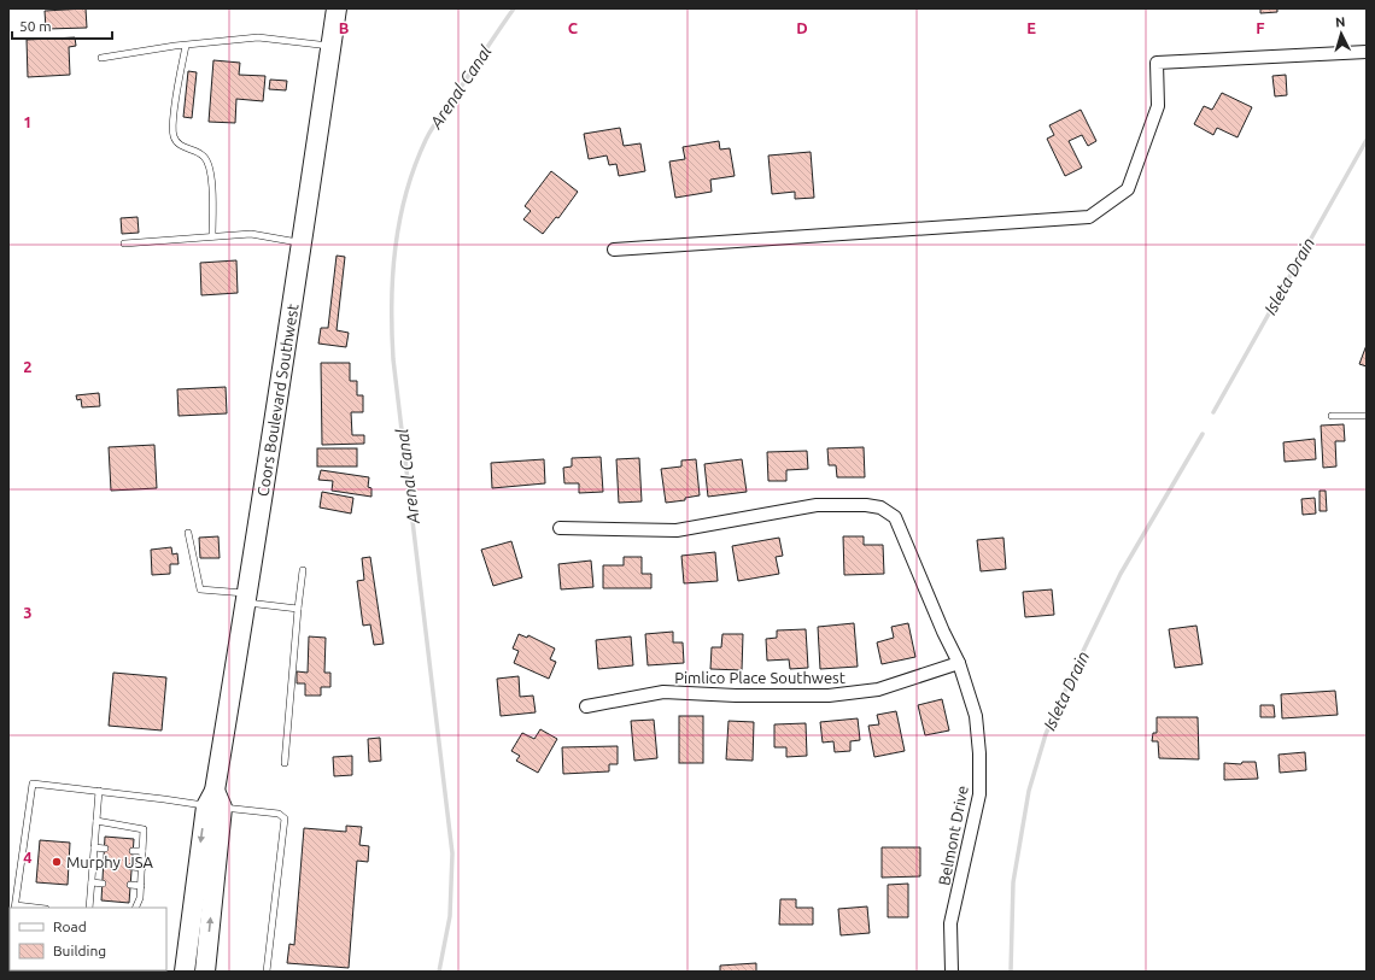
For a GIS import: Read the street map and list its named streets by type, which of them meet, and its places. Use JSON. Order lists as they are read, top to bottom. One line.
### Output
{"streets":{"main road":["Coors Boulevard Southwest"],"street":["Pimlico Place Southwest","Belmont Drive"]},"crossings":[["Pimlico Place Southwest","Belmont Drive"]],"water":["Arenal Canal","Isleta Drain"],"places":["Murphy USA"],"legend":["Road","Building"],"scale_bar":"50 m","north":"top","grid":{"columns":["B","C","D","E","F"],"rows":["1","2","3","4"]}}
